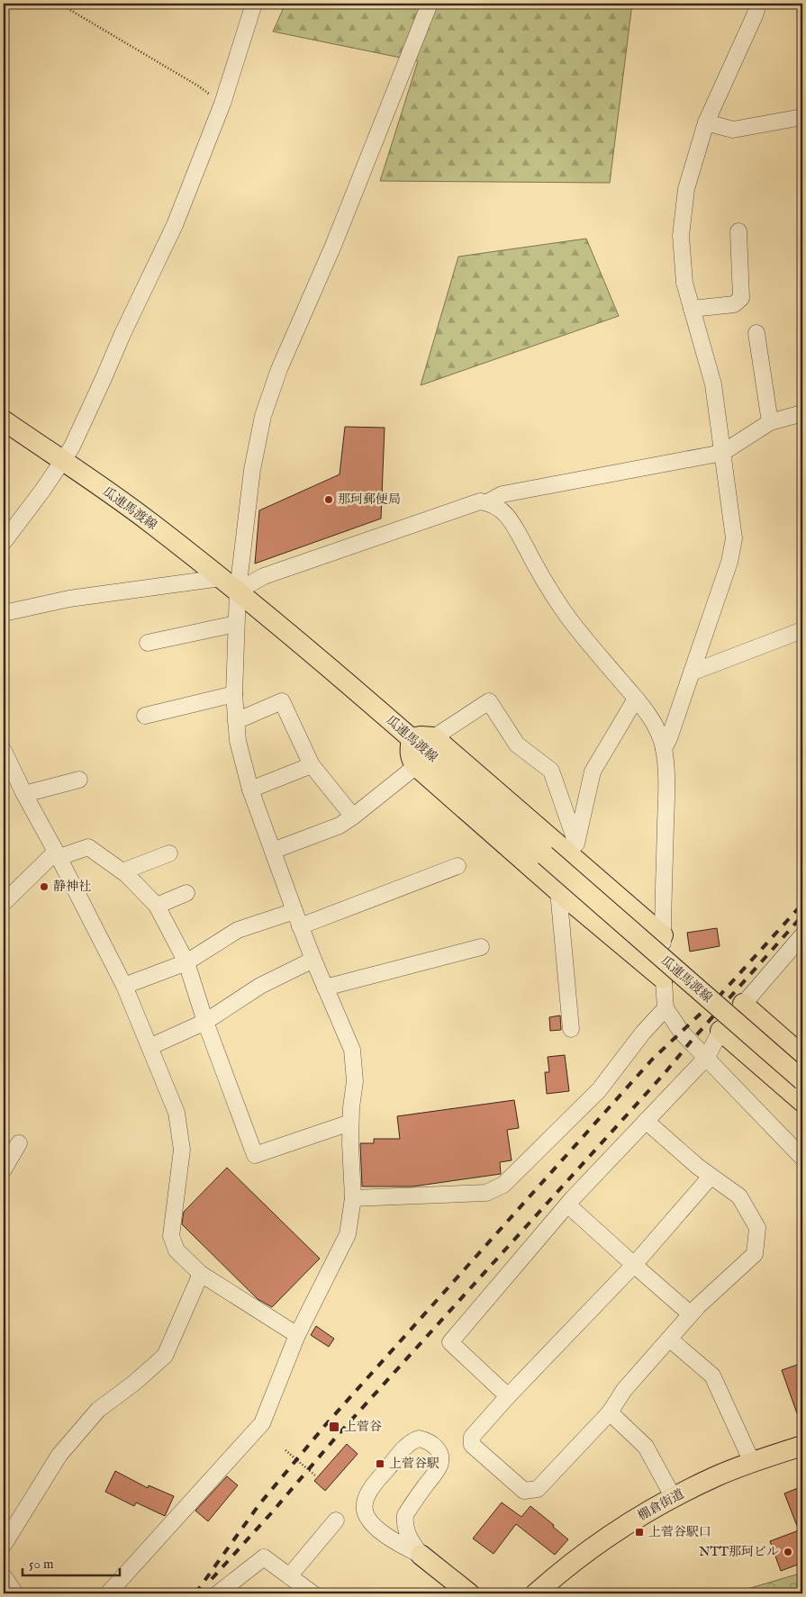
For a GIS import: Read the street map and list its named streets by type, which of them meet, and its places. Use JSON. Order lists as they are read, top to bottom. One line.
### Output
{"streets":{"main road":["瓜連馬渡線","棚倉街道"]},"places":{"other":["那珂郵便局","静神社","NTT那珂ビル"],"transit":["上菅谷","上菅谷駅","上菅谷駅口"]},"scale_bar":"50 m"}
